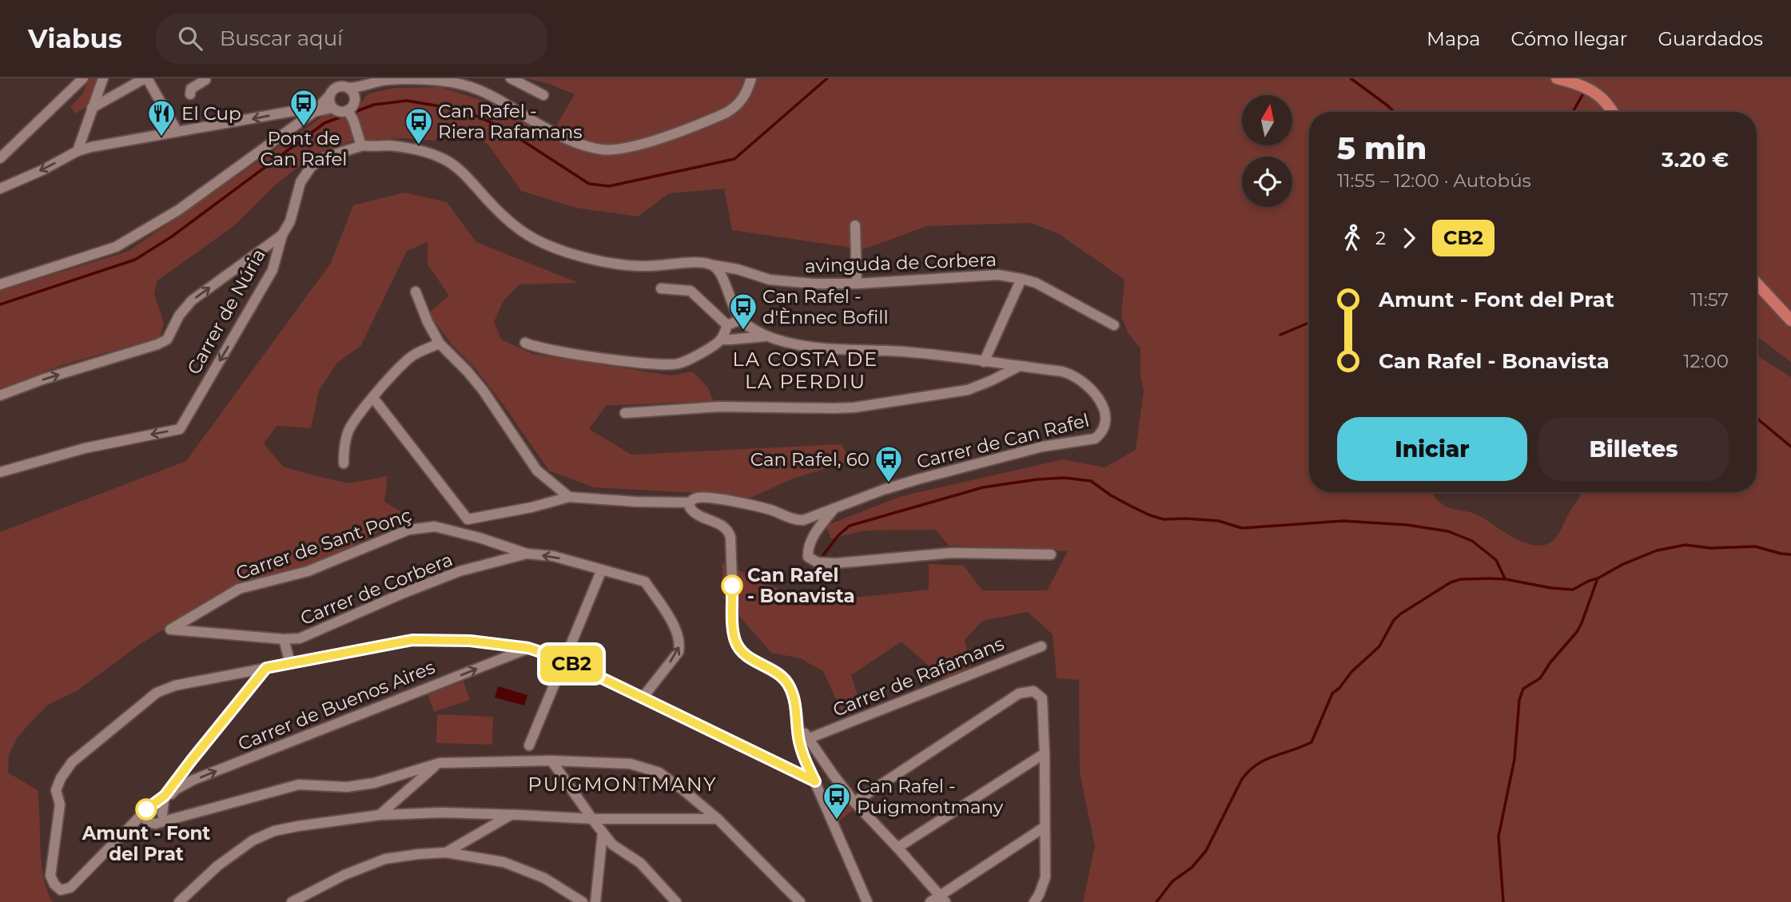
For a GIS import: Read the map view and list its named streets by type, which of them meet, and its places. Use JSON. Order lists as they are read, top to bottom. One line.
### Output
{"streets":{"street":["avinguda de Corbera","Carrer de Núria","Carrer de Can Rafel","Carrer de Sant Ponç","Carrer de Corbera","Carrer de Rafamans","Carrer de Buenos Aires"]},"crossings":[["Carrer de Sant Ponç","Carrer de Corbera"]],"districts":["LA COSTA DE LA PERDIU","PUIGMONTMANY"],"places":{"bus stop":["Pont de Can Rafel","Can Rafel - Riera Rafamans","Can Rafel - d'Ènnec Bofill","Can Rafel, 60","Can Rafel - Puigmontmany"],"restaurant":["El Cup"],"other":["Can Rafel - Bonavista","Amunt - Font del Prat"]},"lines":["bus line CB2"],"north":"top","page":{"header":"Viabus","search":"Buscar aquí","nav":["Mapa","Cómo llegar","Guardados"],"on_map":"CB2","heading":["5 min","11:55 – 12:00 · Autobús","3.20 €"],"legs":["2","CB2"],"list":[{"name":"Amunt - Font del Prat","value":"11:57"},{"name":"Can Rafel - Bonavista","value":"12:00"}],"buttons":["Iniciar","Billetes"]}}
